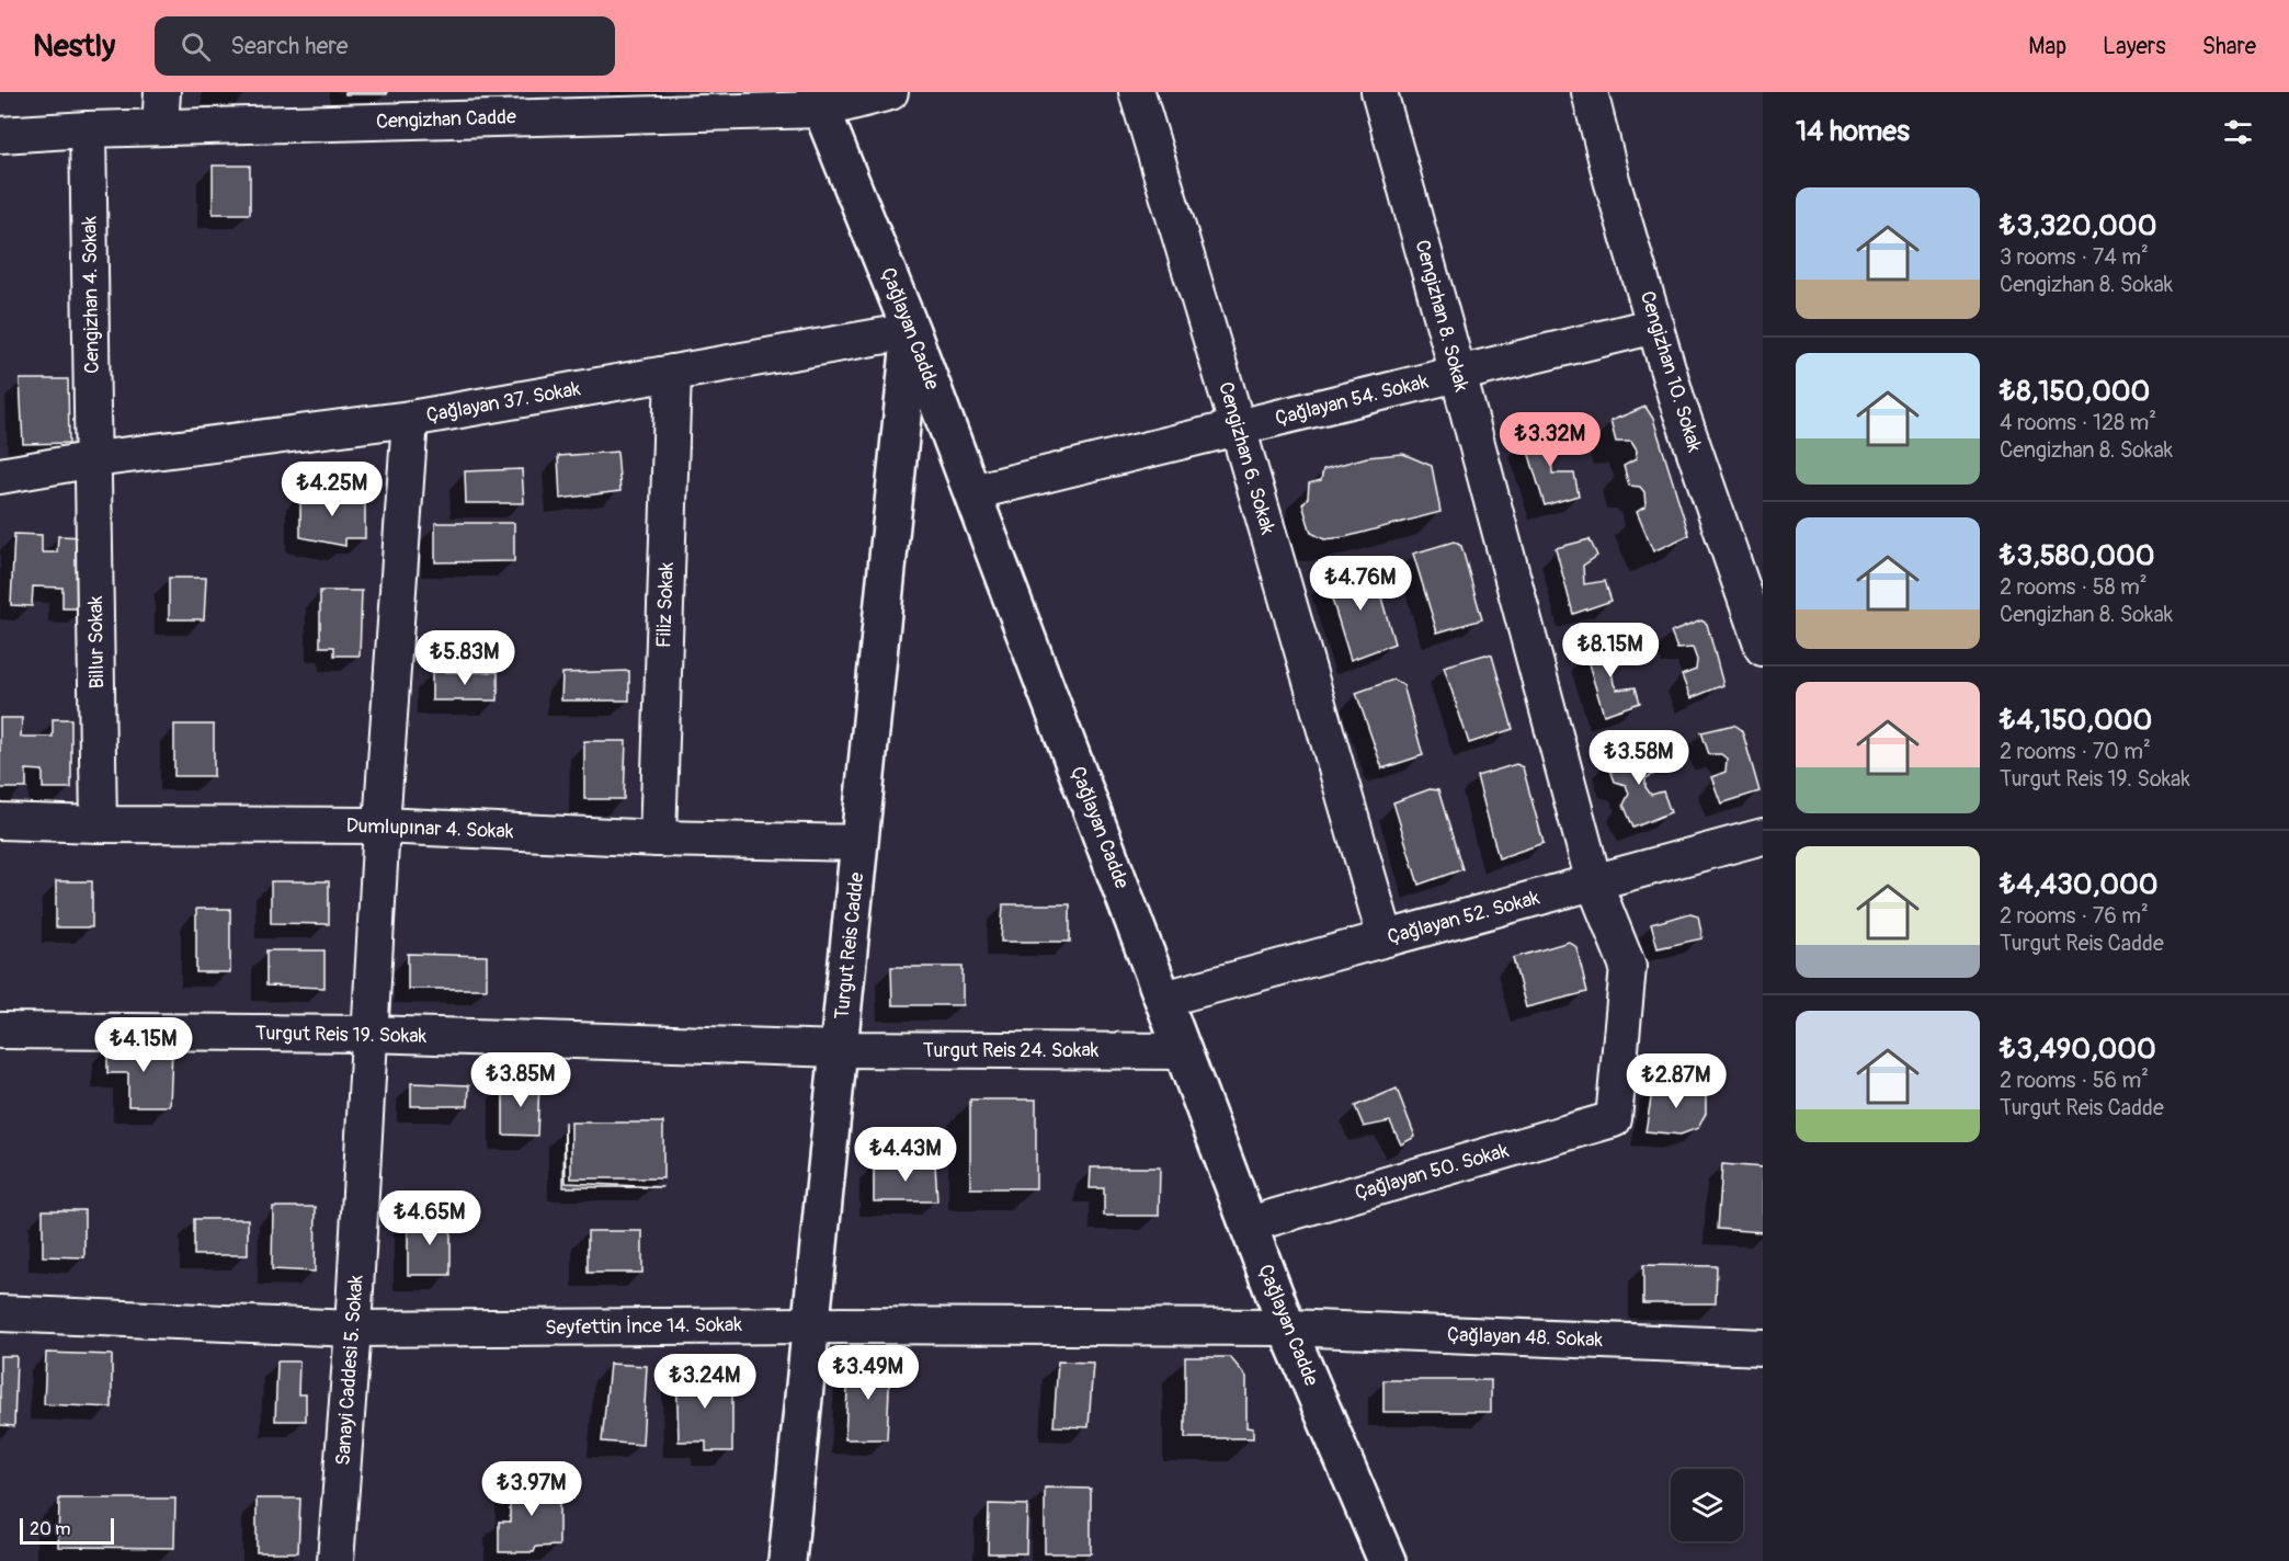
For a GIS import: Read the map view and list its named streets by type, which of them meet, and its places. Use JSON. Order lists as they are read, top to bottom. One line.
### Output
{"streets":{"street":["Cengizhan Cadde","Cengizhan 4. Sokak","Cengizhan 8. Sokak","Çağlayan Cadde","Cengizhan 10. Sokak","Çağlayan 54. Sokak","Çağlayan 37. Sokak","Cengizhan 6. Sokak","Filiz Sokak","Billur Sokak","Dumlupınar 4. Sokak","Çağlayan 52. Sokak","Turgut Reis Cadde","Turgut Reis 19. Sokak","Turgut Reis 24. Sokak","Çağlayan 50. Sokak","Seyfettin İnce 14. Sokak","Çağlayan 48. Sokak","Sanayi Caddesi 5. Sokak"]},"crossings":[["Cengizhan Cadde","Cengizhan 4. Sokak"],["Cengizhan Cadde","Çağlayan Cadde"],["Cengizhan 4. Sokak","Çağlayan 37. Sokak"],["Cengizhan 4. Sokak","Billur Sokak"],["Cengizhan 8. Sokak","Çağlayan 54. Sokak"],["Cengizhan 8. Sokak","Çağlayan 52. Sokak"],["Cengizhan 8. Sokak","Çağlayan 50. Sokak"],["Çağlayan Cadde","Çağlayan 54. Sokak"],["Çağlayan Cadde","Çağlayan 37. Sokak"],["Çağlayan Cadde","Çağlayan 52. Sokak"],["Çağlayan Cadde","Turgut Reis Cadde"],["Çağlayan Cadde","Turgut Reis 24. Sokak"],["Çağlayan Cadde","Çağlayan 50. Sokak"],["Çağlayan Cadde","Seyfettin İnce 14. Sokak"],["Çağlayan Cadde","Çağlayan 48. Sokak"],["Cengizhan 10. Sokak","Çağlayan 54. Sokak"],["Çağlayan 54. Sokak","Cengizhan 6. Sokak"],["Çağlayan 37. Sokak","Filiz Sokak"],["Çağlayan 37. Sokak","Billur Sokak"],["Çağlayan 37. Sokak","Turgut Reis Cadde"],["Çağlayan 37. Sokak","Sanayi Caddesi 5. Sokak"],["Cengizhan 6. Sokak","Çağlayan 52. Sokak"],["Filiz Sokak","Dumlupınar 4. Sokak"],["Billur Sokak","Dumlupınar 4. Sokak"],["Dumlupınar 4. Sokak","Turgut Reis Cadde"],["Dumlupınar 4. Sokak","Sanayi Caddesi 5. Sokak"],["Turgut Reis Cadde","Turgut Reis 19. Sokak"],["Turgut Reis Cadde","Turgut Reis 24. Sokak"],["Turgut Reis Cadde","Seyfettin İnce 14. Sokak"],["Turgut Reis 19. Sokak","Turgut Reis 24. Sokak"],["Turgut Reis 19. Sokak","Sanayi Caddesi 5. Sokak"],["Seyfettin İnce 14. Sokak","Çağlayan 48. Sokak"],["Seyfettin İnce 14. Sokak","Sanayi Caddesi 5. Sokak"]],"scale_bar":"20 m","page":{"header":"Nestly","search":"Search here","nav":["Map","Layers","Share"],"heading":"14 homes","list":[{"name":"₺3,320,000","note":"3 rooms · 74 m² · Cengizhan 8. Sokak"},{"name":"₺8,150,000","note":"4 rooms · 128 m² · Cengizhan 8. Sokak"},{"name":"₺3,580,000","note":"2 rooms · 58 m² · Cengizhan 8. Sokak"},{"name":"₺4,150,000","note":"2 rooms · 70 m² · Turgut Reis 19. Sokak"},{"name":"₺4,430,000","note":"2 rooms · 76 m² · Turgut Reis Cadde"},{"name":"₺3,490,000","note":"2 rooms · 56 m² · Turgut Reis Cadde"}],"price":["₺3.32M","₺4.25M","₺4.76M","₺8.15M","₺5.83M","₺3.58M","₺4.15M","₺3.85M","₺2.87M","₺4.43M","₺4.65M","₺3.49M","₺3.24M","₺3.97M"],"scale":"20 m"}}
